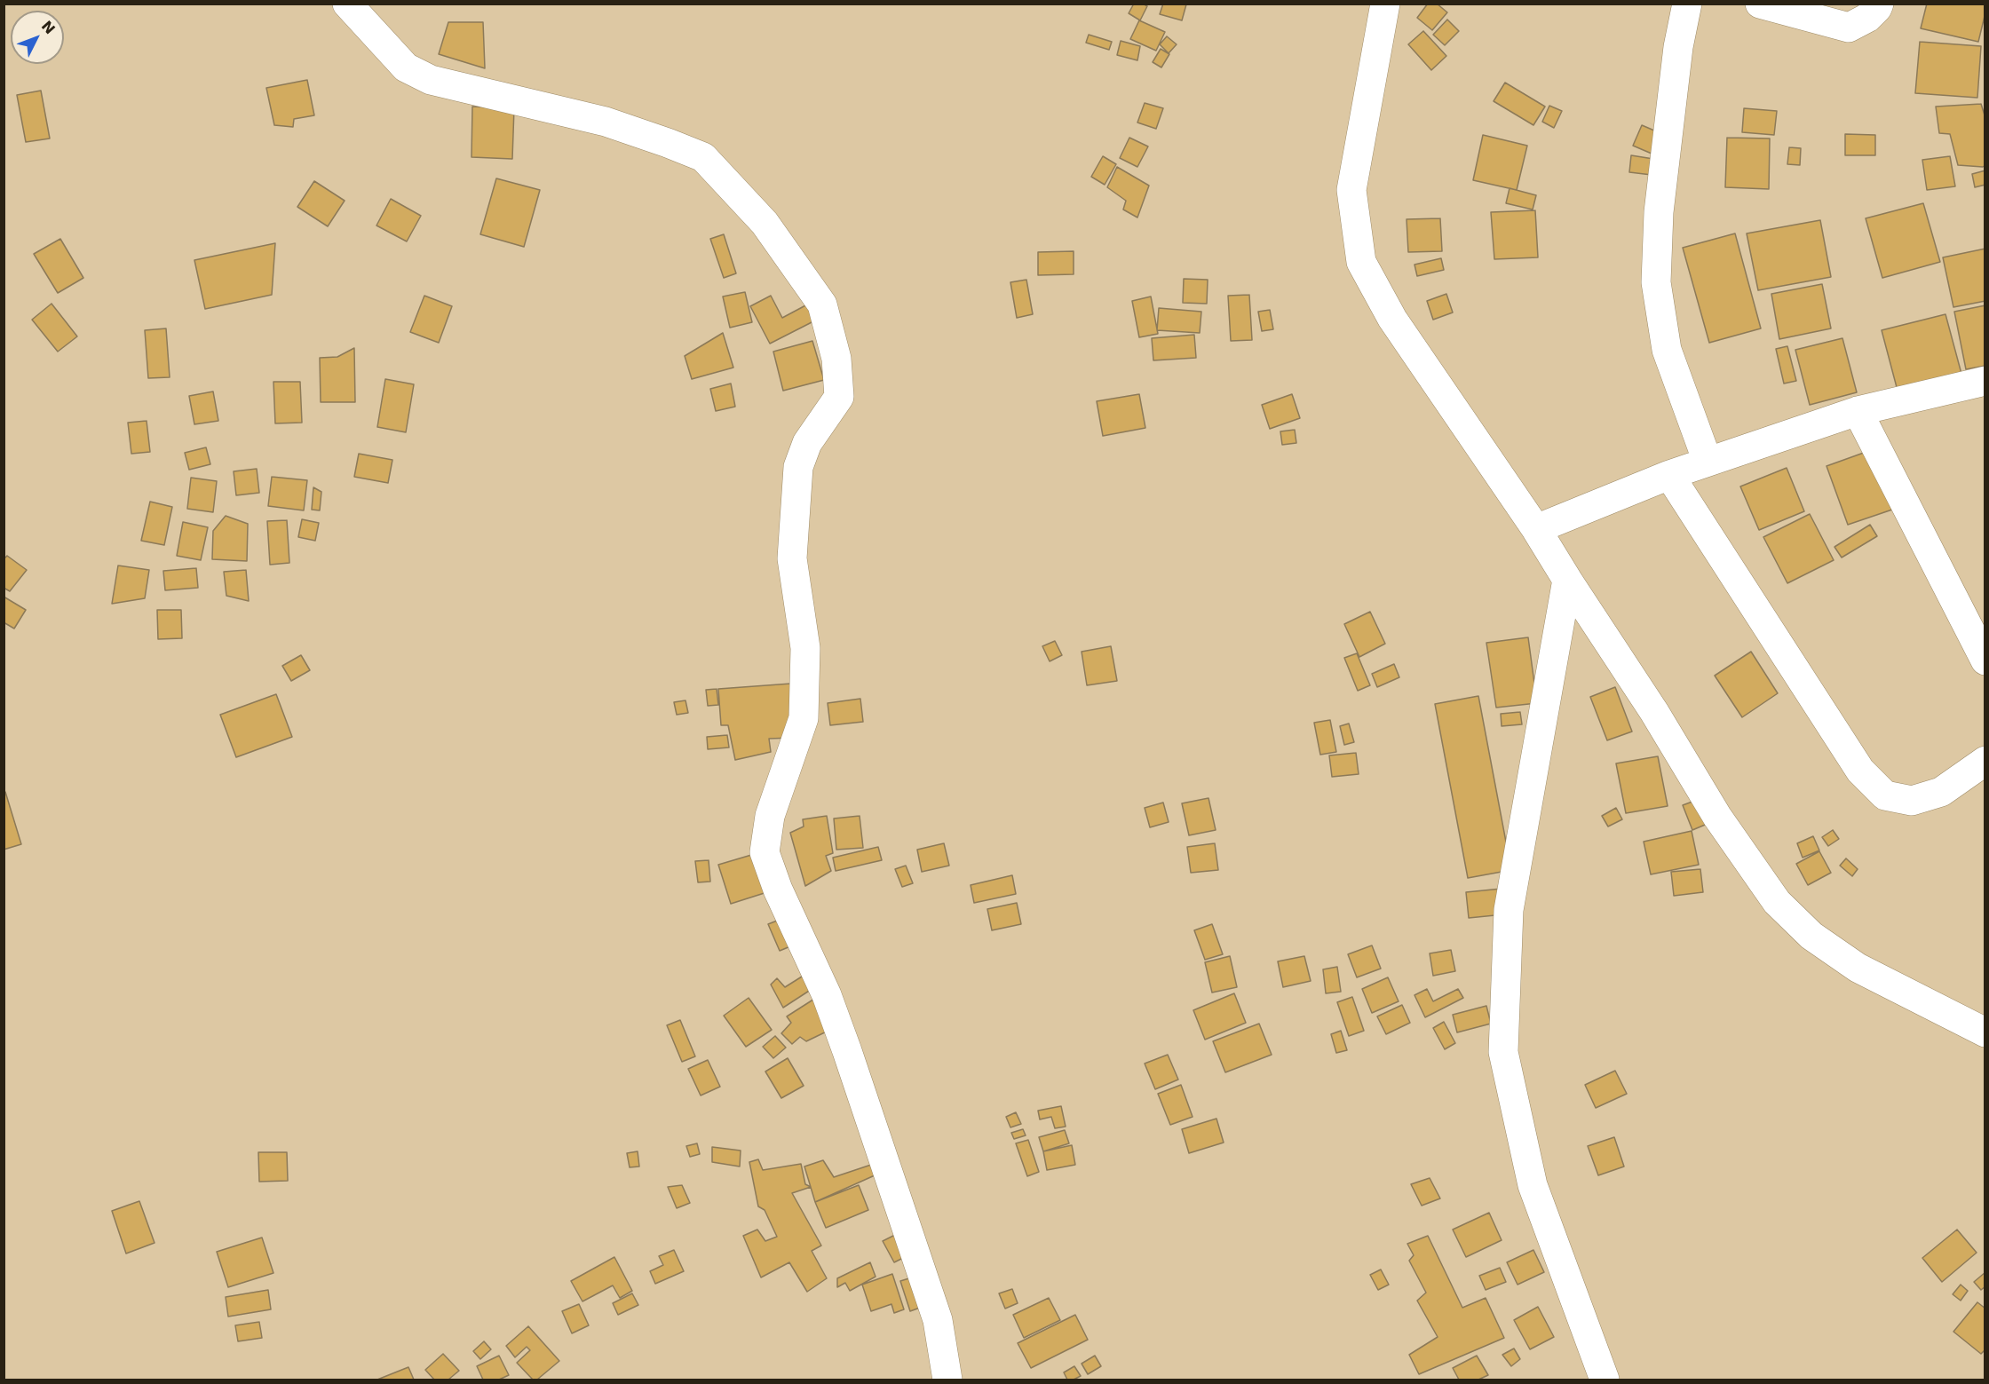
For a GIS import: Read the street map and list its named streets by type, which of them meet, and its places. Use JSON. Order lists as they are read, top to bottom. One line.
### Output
{"north":"top right"}
